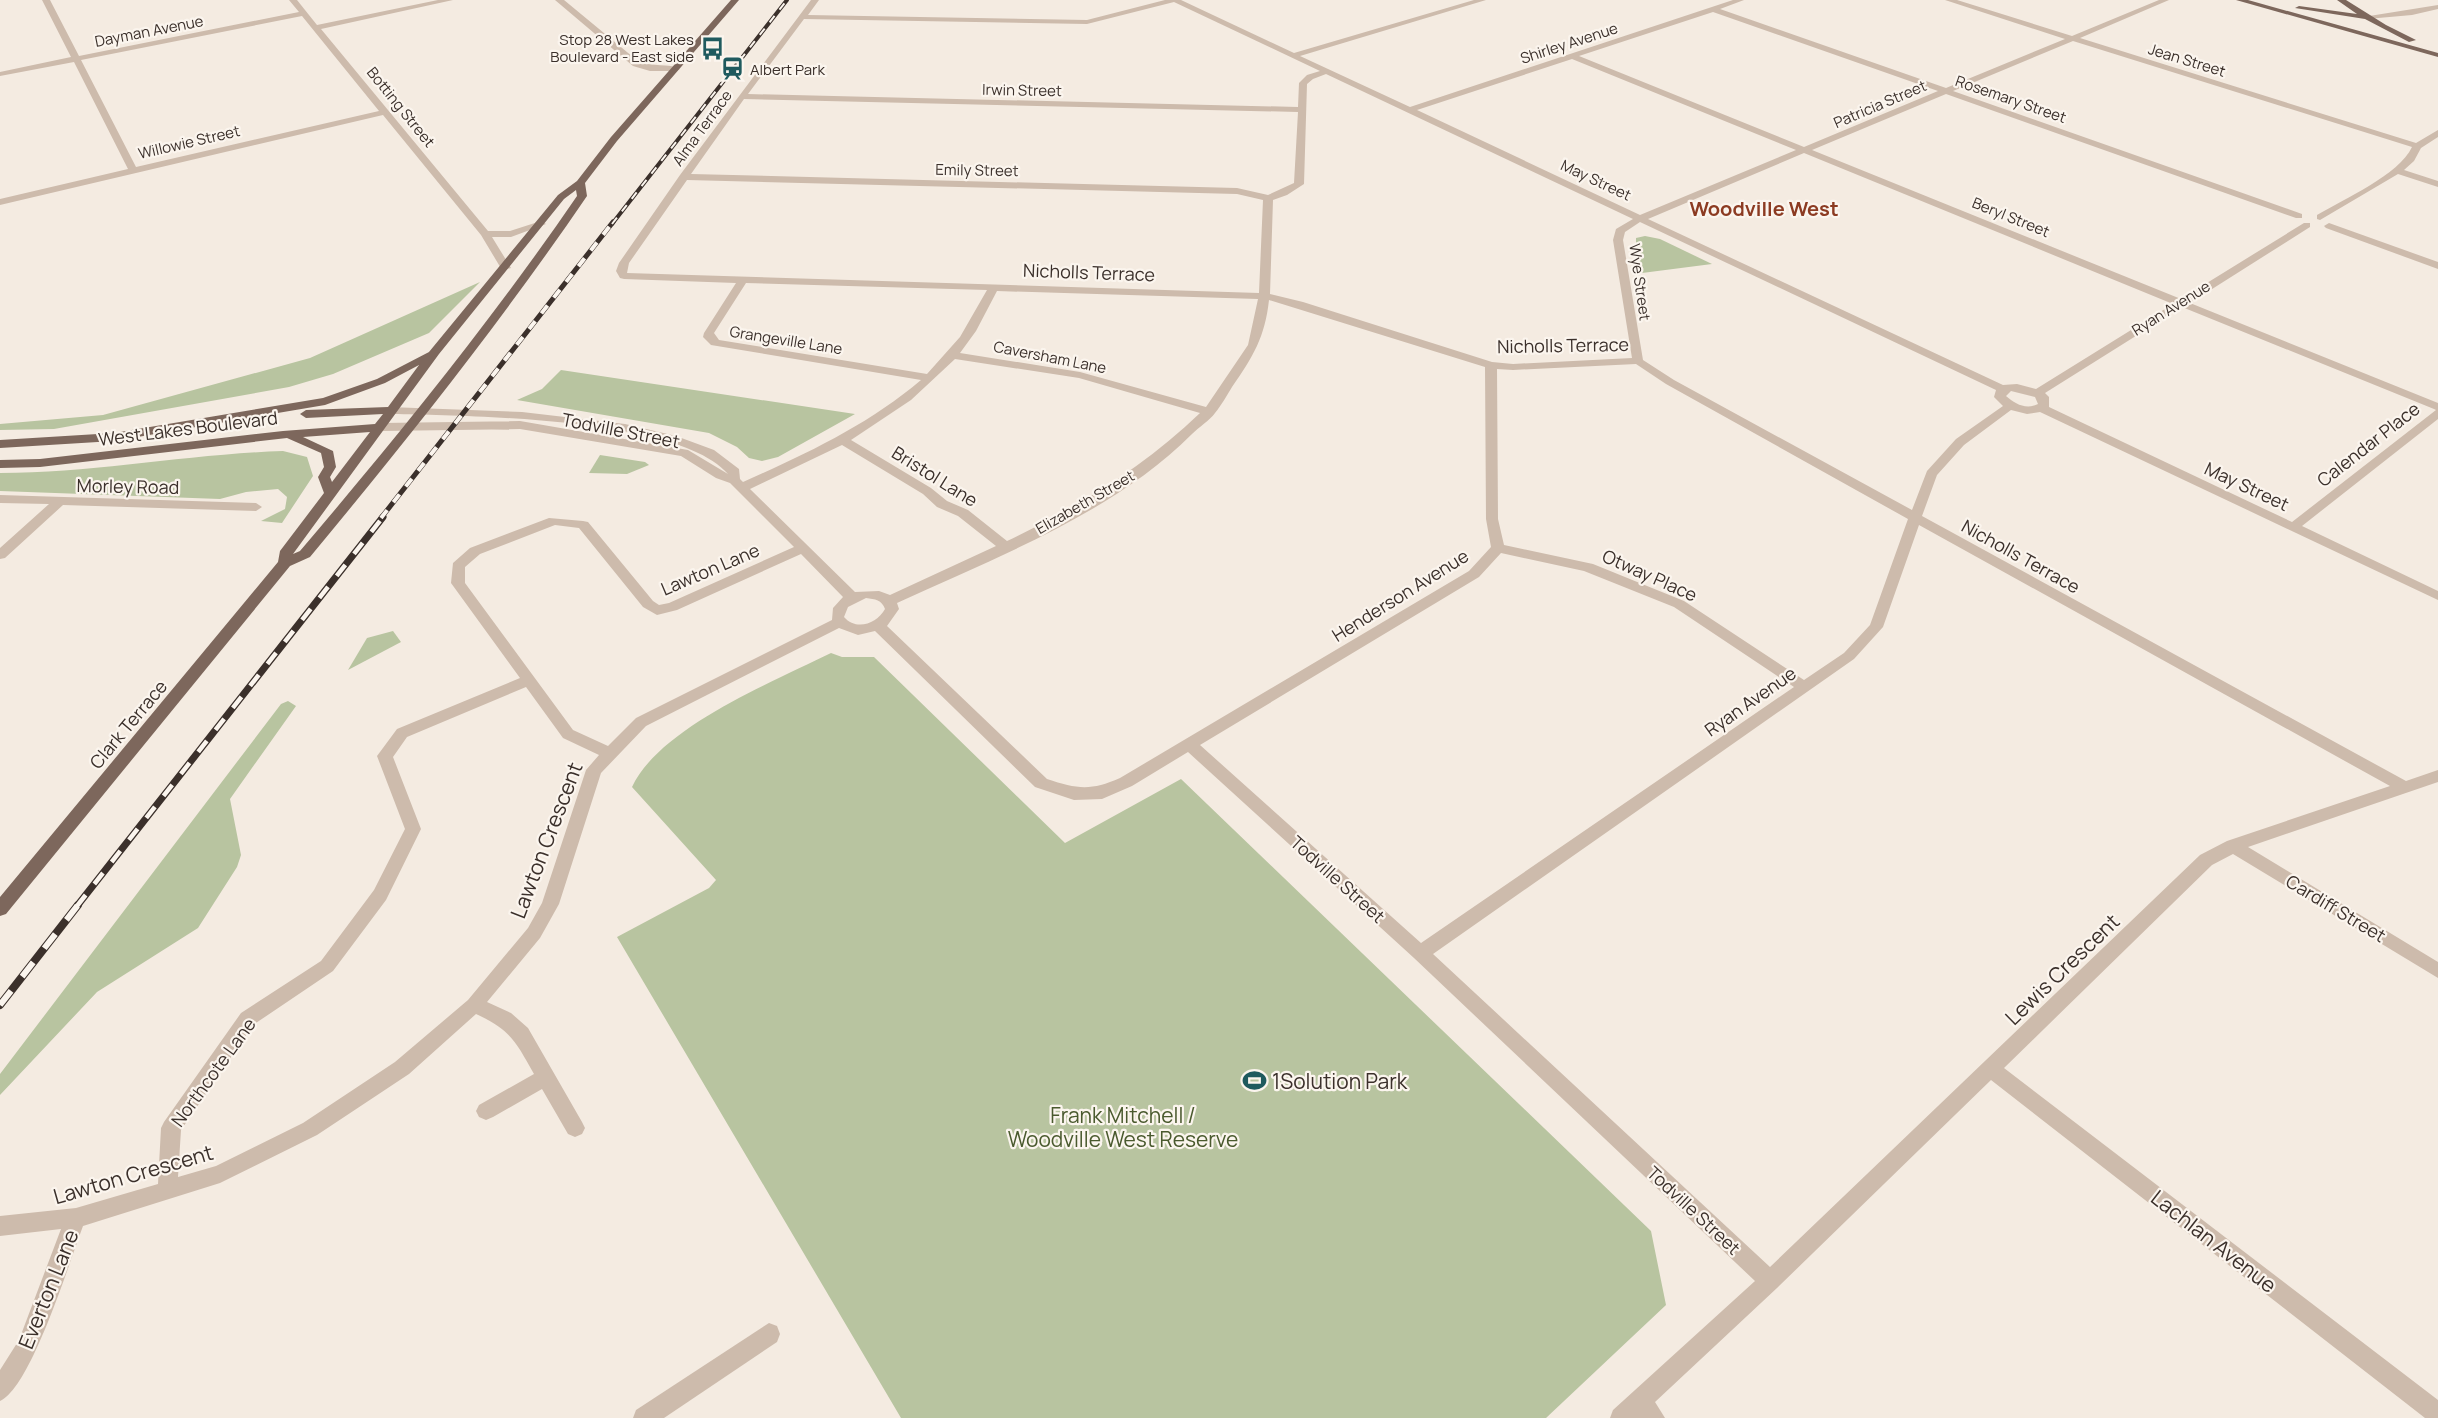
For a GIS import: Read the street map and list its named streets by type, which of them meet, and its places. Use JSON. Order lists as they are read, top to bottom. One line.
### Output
{"streets":{"main road":["West Lakes Boulevard","Clark Terrace"],"street":["Dayman Avenue","Shirley Avenue","Jean Street","Irwin Street","Rosemary Street","Patricia Street","Botting Street","Alma Terrace","Willowie Street","Emily Street","May Street","Beryl Street","Nicholls Terrace","Wye Street","Ryan Avenue","Grangeville Lane","Caversham Lane","Todville Street","Calendar Place","Bristol Lane","Morley Road","Elizabeth Street","Lawton Lane","Otway Place","Henderson Avenue","Lawton Crescent","Cardiff Street","Lewis Crescent","Northcote Lane","Lachlan Avenue","Everton Lane"]},"crossings":[["Dayman Avenue","Botting Street"],["Shirley Avenue","Rosemary Street"],["Shirley Avenue","May Street"],["Shirley Avenue","Beryl Street"],["Jean Street","Patricia Street"],["Irwin Street","Alma Terrace"],["Rosemary Street","Patricia Street"],["Patricia Street","May Street"],["Patricia Street","Beryl Street"],["Patricia Street","Wye Street"],["Botting Street","Willowie Street"],["Botting Street","West Lakes Boulevard"],["Alma Terrace","Emily Street"],["Alma Terrace","Nicholls Terrace"],["Emily Street","Elizabeth Street"],["May Street","Wye Street"],["May Street","Ryan Avenue"],["May Street","Calendar Place"],["Beryl Street","Ryan Avenue"],["Nicholls Terrace","Wye Street"],["Nicholls Terrace","Ryan Avenue"],["Nicholls Terrace","Grangeville Lane"],["Nicholls Terrace","Elizabeth Street"],["Nicholls Terrace","Lewis Crescent"],["Ryan Avenue","Todville Street"],["Ryan Avenue","Otway Place"],["Caversham Lane","Elizabeth Street"],["West Lakes Boulevard","Todville Street"],["West Lakes Boulevard","Clark Terrace"],["Todville Street","Elizabeth Street"],["Todville Street","Lawton Lane"],["Todville Street","Henderson Avenue"],["Todville Street","Lewis Crescent"],["Bristol Lane","Elizabeth Street"],["Lawton Lane","Lawton Crescent"],["Lawton Lane","Northcote Lane"],["Otway Place","Henderson Avenue"],["Lawton Crescent","Northcote Lane"],["Lawton Crescent","Everton Lane"],["Cardiff Street","Lewis Crescent"],["Lewis Crescent","Lachlan Avenue"]],"districts":["Woodville West"],"parks":["Frank Mitchell / Woodville West Reserve"],"places":{"bus stop":["Stop 28 West Lakes Boulevard - East side"],"station":["Albert Park"],"sports":["1Solution Park"]}}
